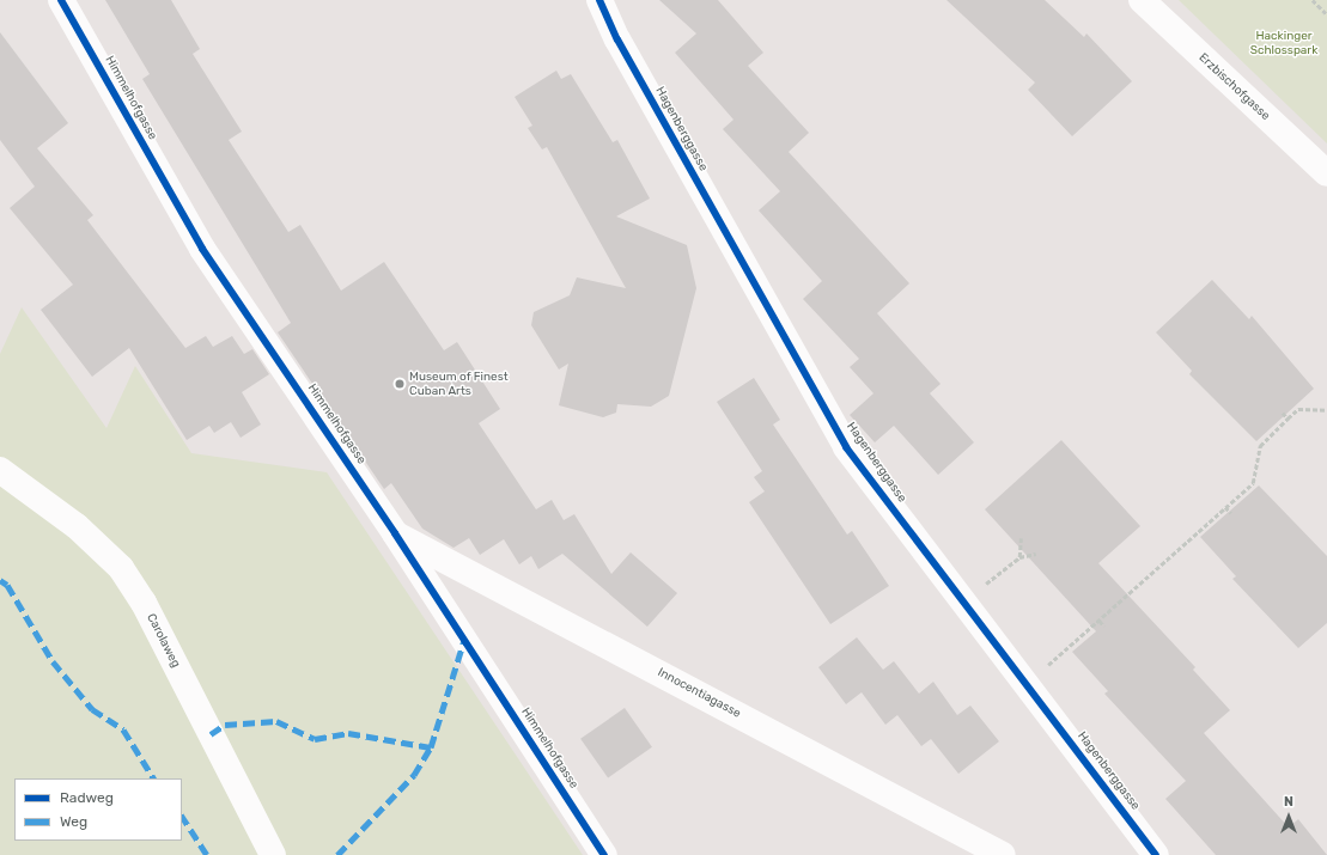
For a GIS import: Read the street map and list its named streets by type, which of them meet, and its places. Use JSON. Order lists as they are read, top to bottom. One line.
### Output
{"streets":{"street":["Erzbischofgasse","Himmelhofgasse","Hagenberggasse","Carolaweg","Innocentiagasse"]},"crossings":[["Himmelhofgasse","Innocentiagasse"]],"parks":["Hackinger Schlosspark"],"places":["Museum of Finest Cuban Arts"],"legend":["Radweg","Weg"],"north":"top"}
